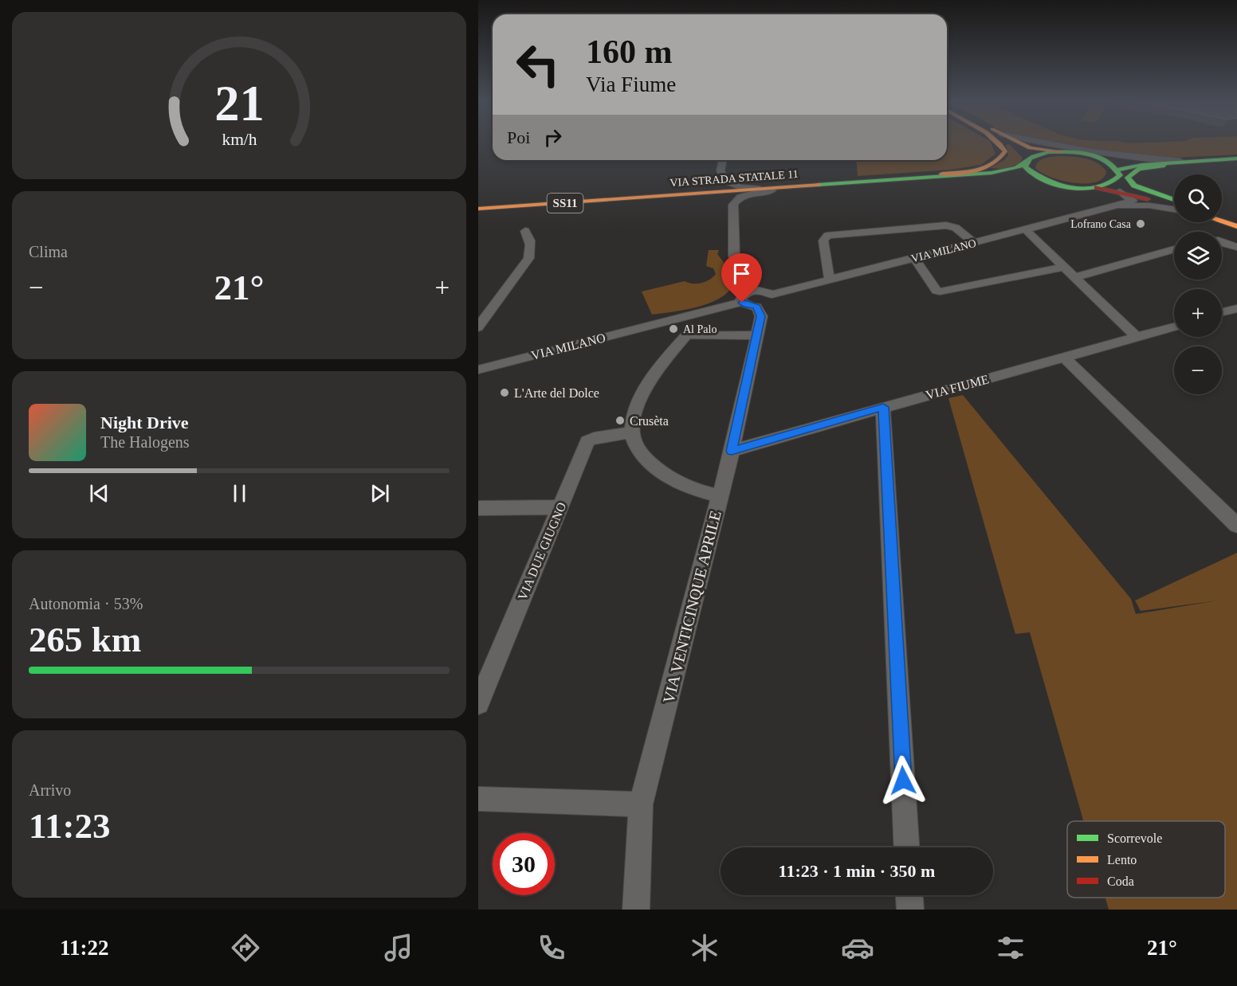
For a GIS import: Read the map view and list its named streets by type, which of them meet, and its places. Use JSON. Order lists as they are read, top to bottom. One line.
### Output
{"streets":{"main road":["VIA STRADA STATALE 11","SS11"],"street":["VIA MILANO","VIA FIUME","VIA DUE GIUGNO","VIA VENTICINQUE APRILE"]},"crossings":[["VIA MILANO","VIA VENTICINQUE APRILE"],["VIA FIUME","VIA VENTICINQUE APRILE"]],"places":["Lofrano Casa","Al Palo","L'Arte del Dolce","Crusèta"],"legend":["Scorrevole","Lento","Coda"],"page":{"turn":["160 m","Via Fiume"],"then":"Poi","map_buttons":["+","−"],"tile":["Clima",["Autonomia · 53%","265 km"],["Arrivo","11:23"]],"heat":["−","21°","+"],"song":["Night Drive","The Halogens"],"limit":"30","trip":"11:23 · 1 min · 350 m","tabs":["11:22","21°"],"gauge":["21","km/h"]}}
